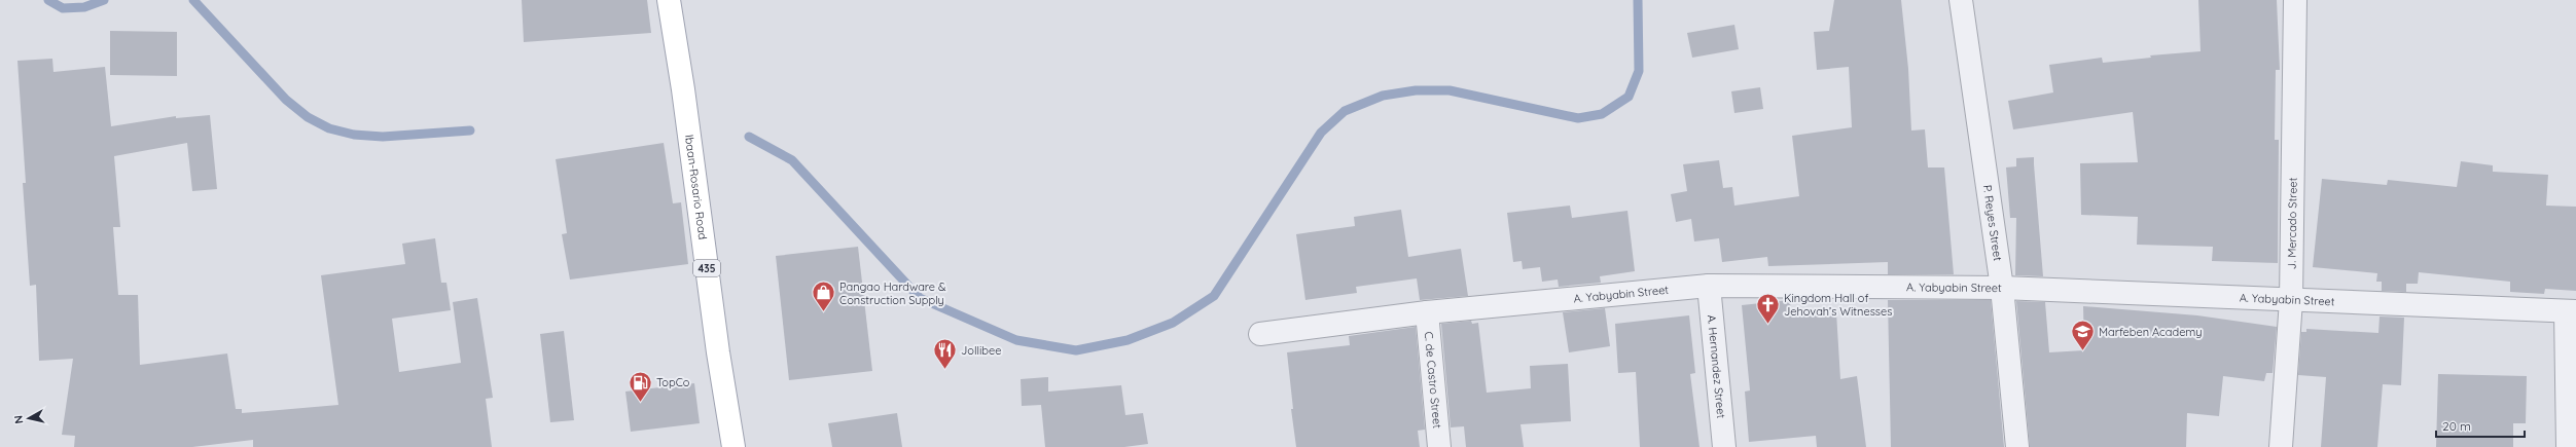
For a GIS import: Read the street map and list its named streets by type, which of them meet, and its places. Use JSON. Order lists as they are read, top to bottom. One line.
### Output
{"streets":{"main road":["Ibaan-Rosario Road","435"],"street":["P. Reyes Street","J. Mercado Street","A. Yabyabin Street","A. Hernandez Street","C. de Castro Street"]},"crossings":[["P. Reyes Street","A. Yabyabin Street"],["J. Mercado Street","A. Yabyabin Street"],["A. Yabyabin Street","A. Hernandez Street"],["A. Yabyabin Street","C. de Castro Street"]],"places":{"shop":["Pangao Hardware & Construction Supply"],"church":["Kingdom Hall of Jehovah’s Witnesses"],"school or university":["Marfeben Academy"],"restaurant":["Jollibee"],"fuel station":["TopCo"]},"scale_bar":"20 m","north":"left"}
